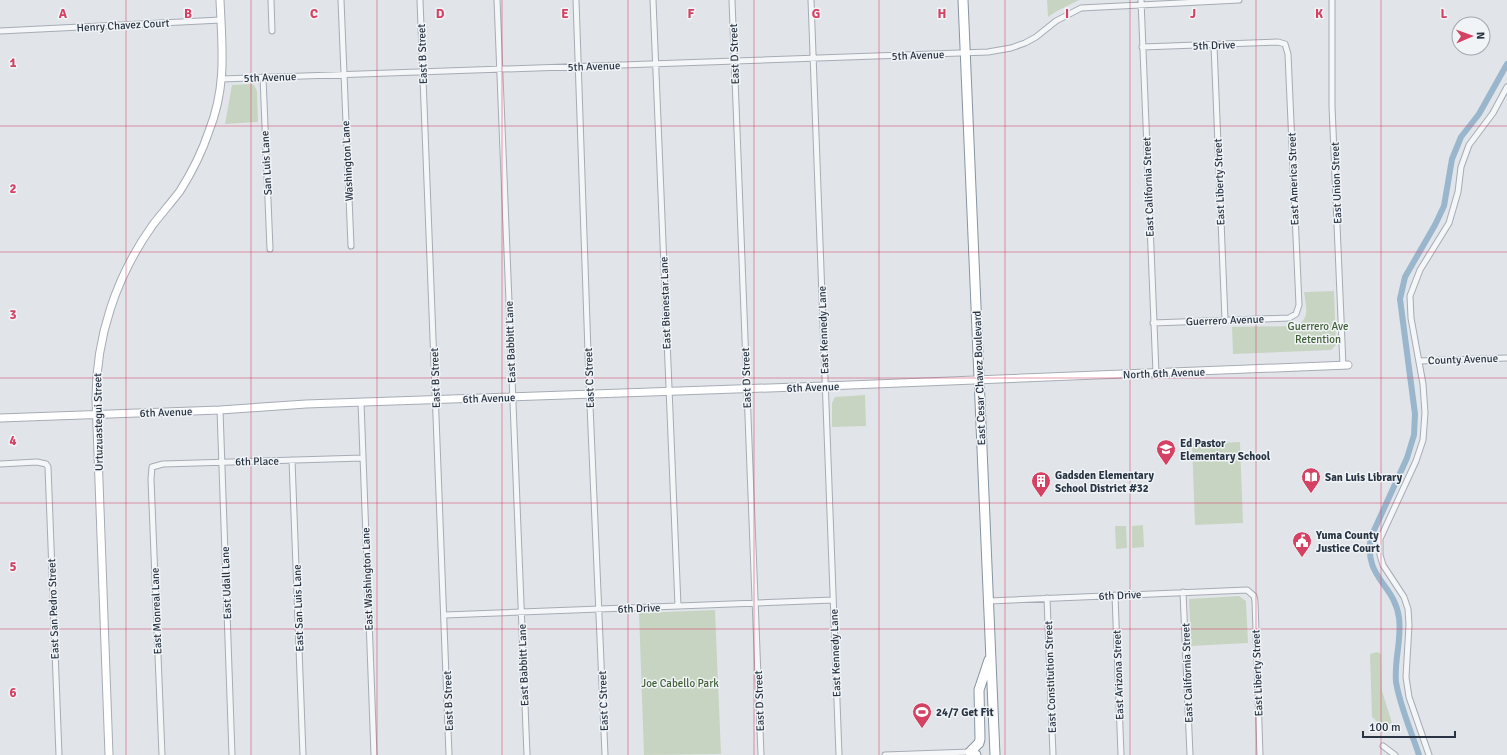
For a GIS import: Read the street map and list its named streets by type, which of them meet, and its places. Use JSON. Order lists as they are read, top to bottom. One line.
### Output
{"streets":{"highway":["East Cesar Chavez Boulevard"],"street":["Henry Chavez Court","5th Drive","East B Street","East D Street","5th Avenue","Washington Lane","San Luis Lane","East America Street","East Liberty Street","East Union Street","East California Street","East Bienestar Lane","Guerrero Avenue","East Kennedy Lane","East Babbitt Lane","County Avenue","North 6th Avenue","East C Street","6th Avenue","Urtuzuastegui Street","6th Place","East Washington Lane","East Udall Lane","6th Drive","East San Luis Lane","East San Pedro Street","East Monreal Lane","East Arizona Street","East Constitution Street"]},"crossings":[["Henry Chavez Court","Urtuzuastegui Street"],["5th Drive","East America Street"],["5th Drive","East Liberty Street"],["5th Drive","East California Street"],["East B Street","5th Avenue"],["East B Street","6th Avenue"],["East B Street","6th Drive"],["East D Street","5th Avenue"],["East D Street","6th Avenue"],["East D Street","6th Drive"],["5th Avenue","Washington Lane"],["5th Avenue","San Luis Lane"],["5th Avenue","East California Street"],["5th Avenue","East Bienestar Lane"],["5th Avenue","East Kennedy Lane"],["5th Avenue","East Babbitt Lane"],["5th Avenue","East C Street"],["5th Avenue","East Cesar Chavez Boulevard"],["5th Avenue","Urtuzuastegui Street"],["East America Street","Guerrero Avenue"],["East Liberty Street","Guerrero Avenue"],["East Liberty Street","6th Drive"],["East Union Street","North 6th Avenue"],["East California Street","Guerrero Avenue"],["East California Street","North 6th Avenue"],["East California Street","6th Drive"],["East Bienestar Lane","6th Avenue"],["East Bienestar Lane","6th Drive"],["East Kennedy Lane","6th Avenue"],["East Kennedy Lane","6th Drive"],["East Babbitt Lane","6th Avenue"],["East Babbitt Lane","6th Drive"],["North 6th Avenue","East Cesar Chavez Boulevard"],["North 6th Avenue","6th Avenue"],["East C Street","6th Avenue"],["East C Street","6th Drive"],["East Cesar Chavez Boulevard","6th Avenue"],["East Cesar Chavez Boulevard","6th Drive"],["6th Avenue","Urtuzuastegui Street"],["6th Avenue","East Washington Lane"],["6th Avenue","East Udall Lane"],["6th Place","East Washington Lane"],["6th Place","East Udall Lane"],["6th Place","East San Luis Lane"],["6th Place","East Monreal Lane"],["6th Drive","East Arizona Street"],["6th Drive","East Constitution Street"]],"parks":["Guerrero Ave Retention","Joe Cabello Park"],"places":{"school or university":["Ed Pastor Elementary School"],"library":["San Luis Library"],"building":["Gadsden Elementary School District #32"],"public building":["Yuma County Justice Court"],"sports":["24/7 Get Fit"]},"scale_bar":"100 m","north":"right","grid":{"columns":["A","B","C","D","E","F","G","H","I","J","K","L"],"rows":["1","2","3","4","5","6"]}}
